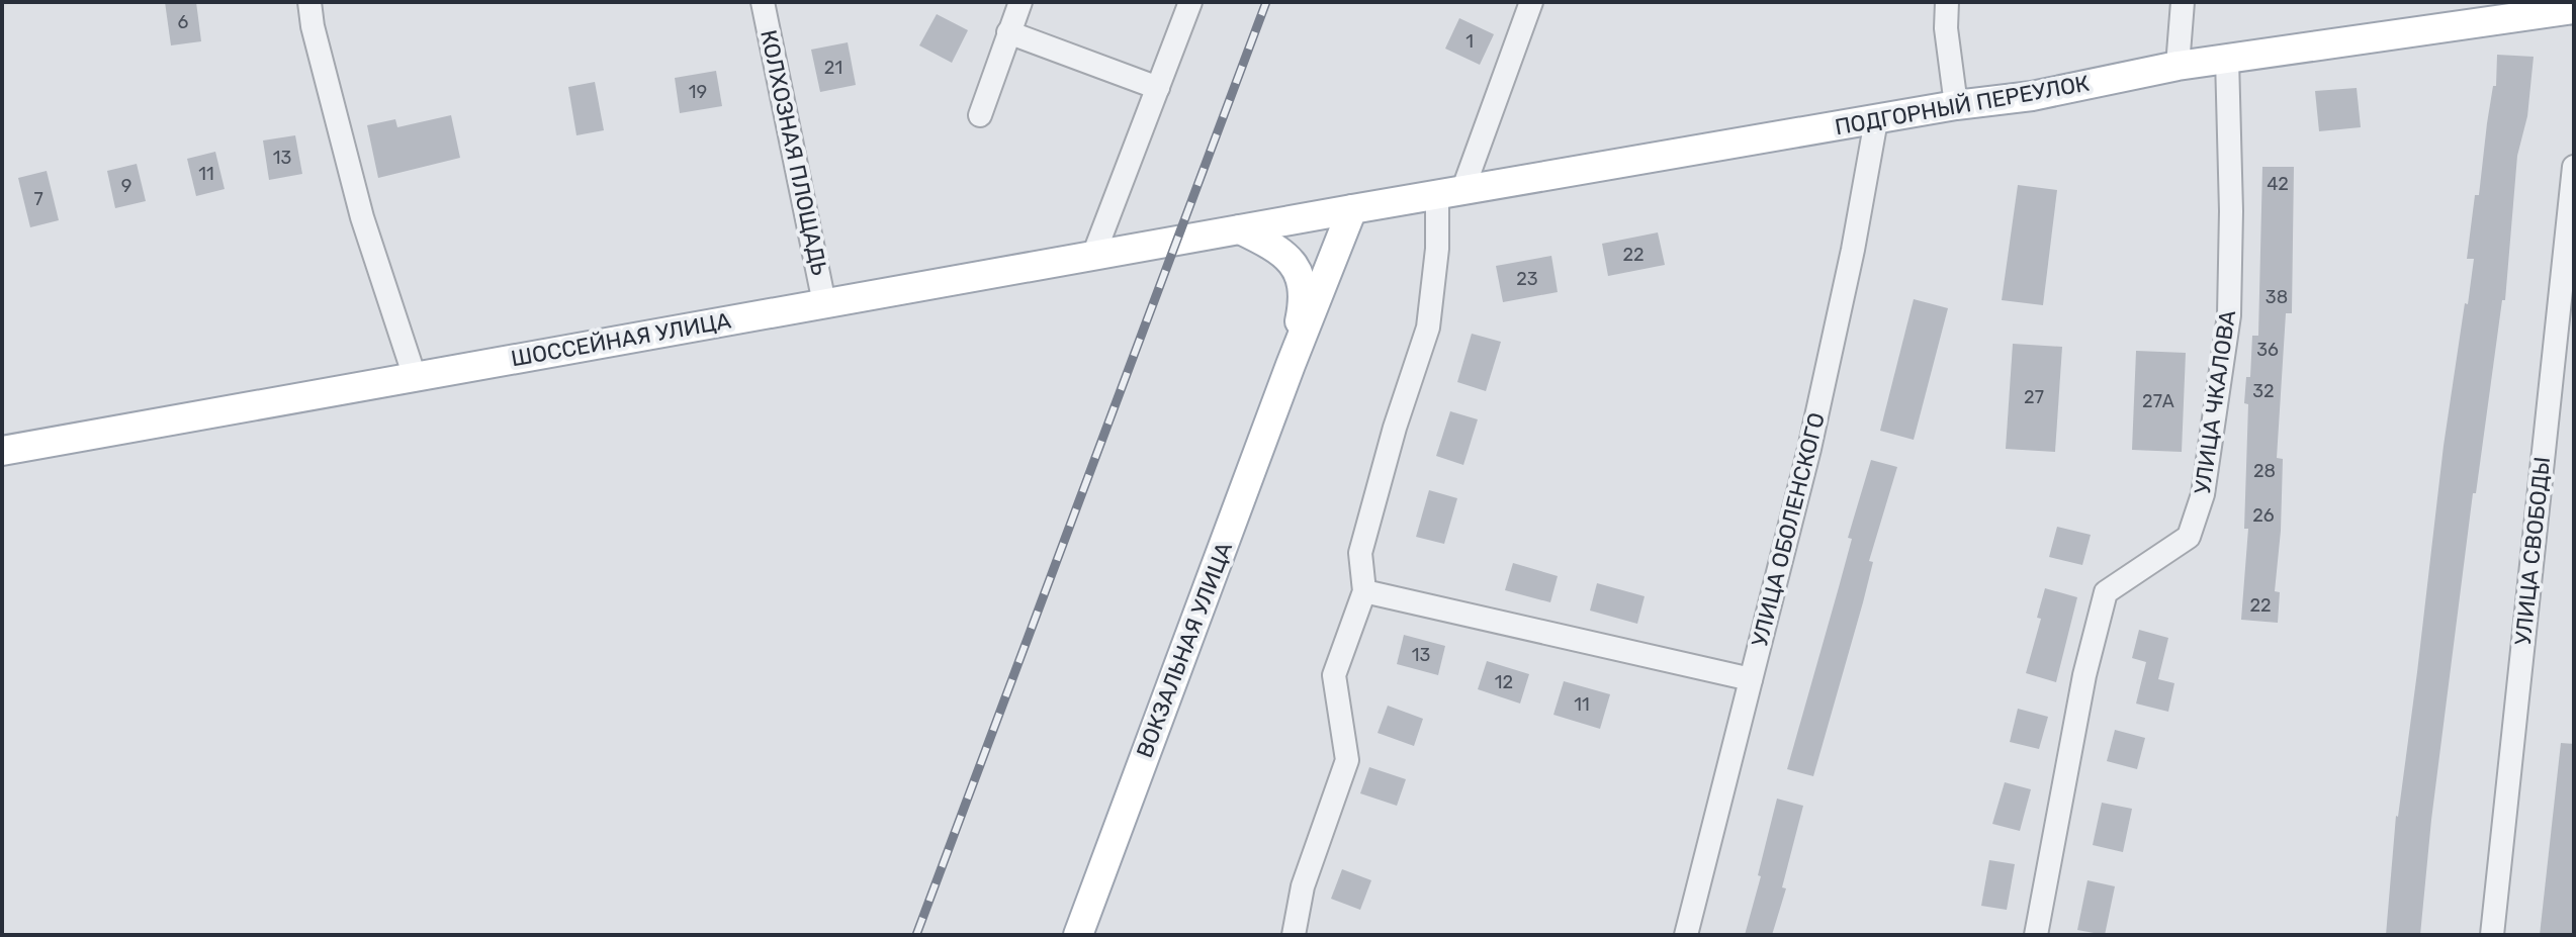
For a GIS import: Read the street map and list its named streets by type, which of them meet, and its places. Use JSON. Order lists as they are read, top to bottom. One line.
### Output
{"streets":{"main road":["ПОДГОРНЫЙ ПЕРЕУЛОК","ШОССЕЙНАЯ УЛИЦА","ВОКЗАЛЬНАЯ УЛИЦА"],"street":["КОЛХОЗНАЯ ПЛОЩАДЬ","УЛИЦА ЧКАЛОВА","УЛИЦА ОБОЛЕНСКОГО","УЛИЦА СВОБОДЫ"]},"crossings":[["ПОДГОРНЫЙ ПЕРЕУЛОК","ШОССЕЙНАЯ УЛИЦА"],["ПОДГОРНЫЙ ПЕРЕУЛОК","УЛИЦА ЧКАЛОВА"],["ПОДГОРНЫЙ ПЕРЕУЛОК","УЛИЦА ОБОЛЕНСКОГО"],["КОЛХОЗНАЯ ПЛОЩАДЬ","ШОССЕЙНАЯ УЛИЦА"]],"house_numbers":["6","1","21","19","13","11","42","9","7","22","23","38","36","32","27","27А","28","26","22","13","12","11"]}
